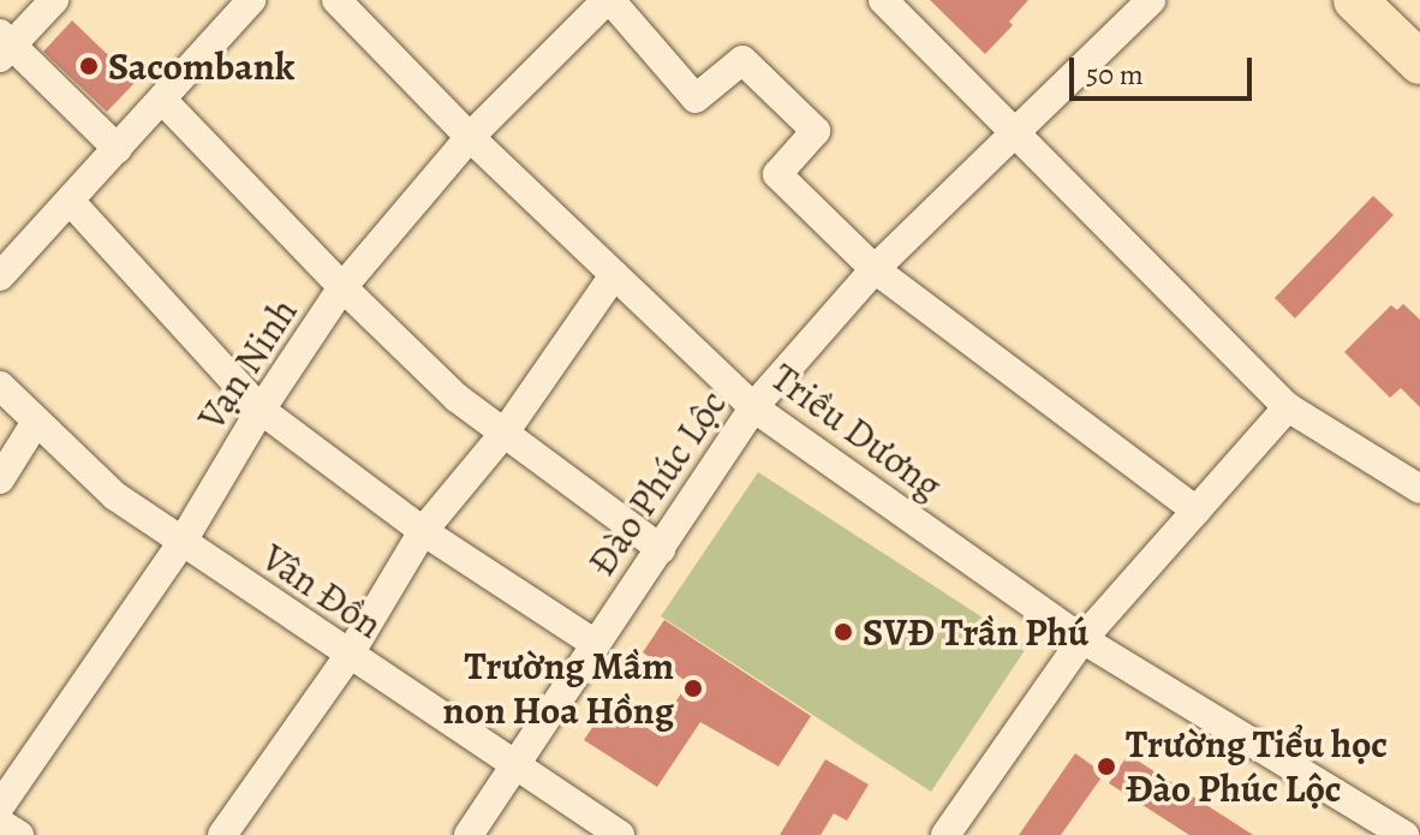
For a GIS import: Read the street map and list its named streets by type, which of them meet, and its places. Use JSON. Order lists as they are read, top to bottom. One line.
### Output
{"streets":{"street":["Vạn Ninh","Triều Dương","Đào Phúc Lộc","Vân Đồn"]},"crossings":[["Vạn Ninh","Triều Dương"],["Vạn Ninh","Vân Đồn"],["Triều Dương","Đào Phúc Lộc"],["Đào Phúc Lộc","Vân Đồn"]],"places":["Sacombank","SVĐ Trần Phú","Trường Mầm non Hoa Hồng","Trường Tiểu học Đào Phúc Lộc"],"scale_bar":"50 m"}
